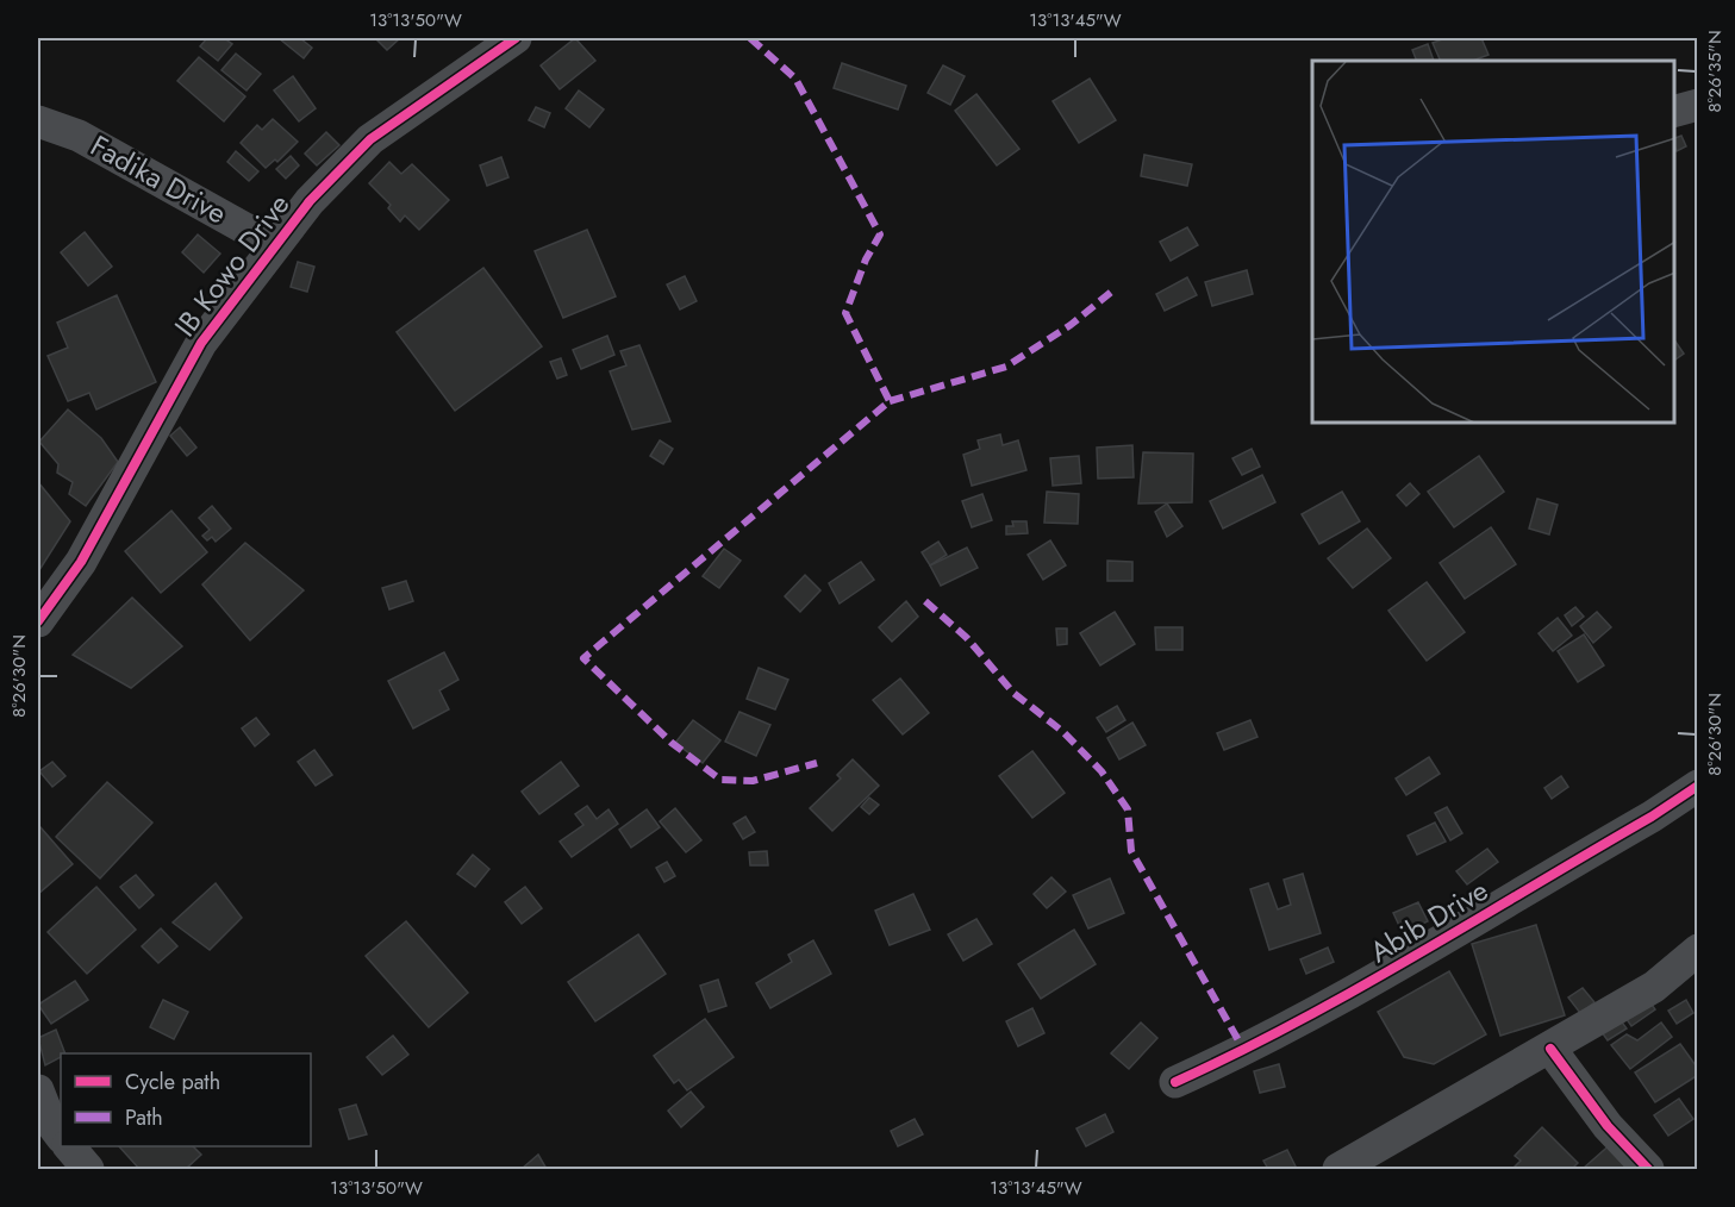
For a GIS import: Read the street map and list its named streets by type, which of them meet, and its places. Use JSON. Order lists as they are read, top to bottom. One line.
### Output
{"streets":{"street":["Fadika Drive","IB Kowo Drive","Abib Drive"]},"crossings":[["Fadika Drive","IB Kowo Drive"]],"legend":["Cycle path","Path"],"coordinates":["13°13'50\"W","13°13'45\"W","8°26'35\"N","8°26'30\"N"]}
